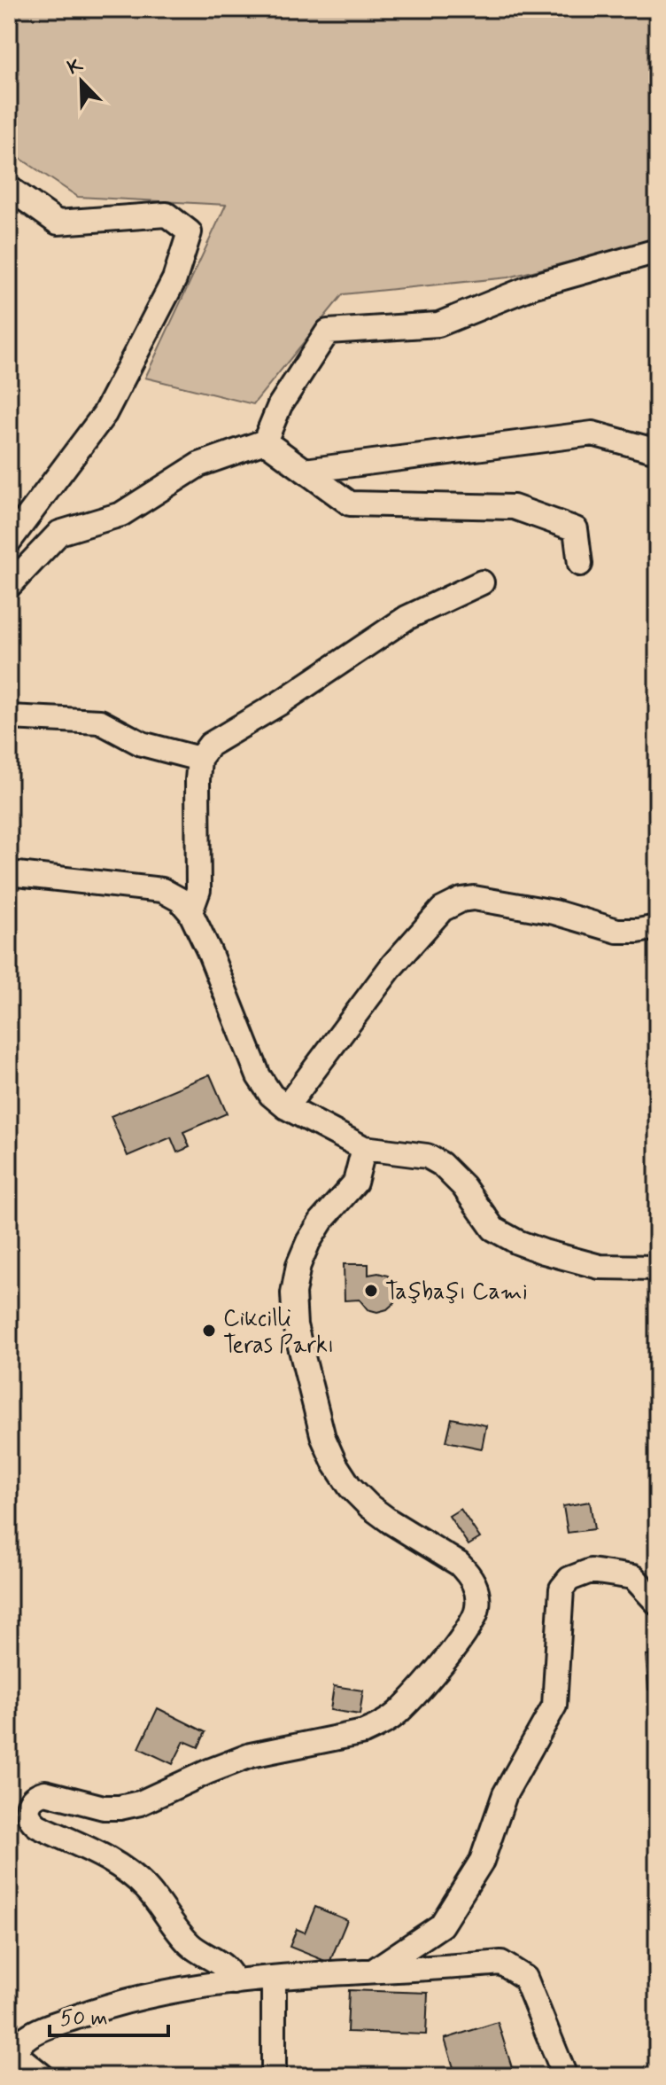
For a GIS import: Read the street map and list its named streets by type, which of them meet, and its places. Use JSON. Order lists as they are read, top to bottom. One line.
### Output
{"places":["Taşbaşı Cami","Cikcilli Teras Parkı"],"scale_bar":"50 m","north":"top left"}
